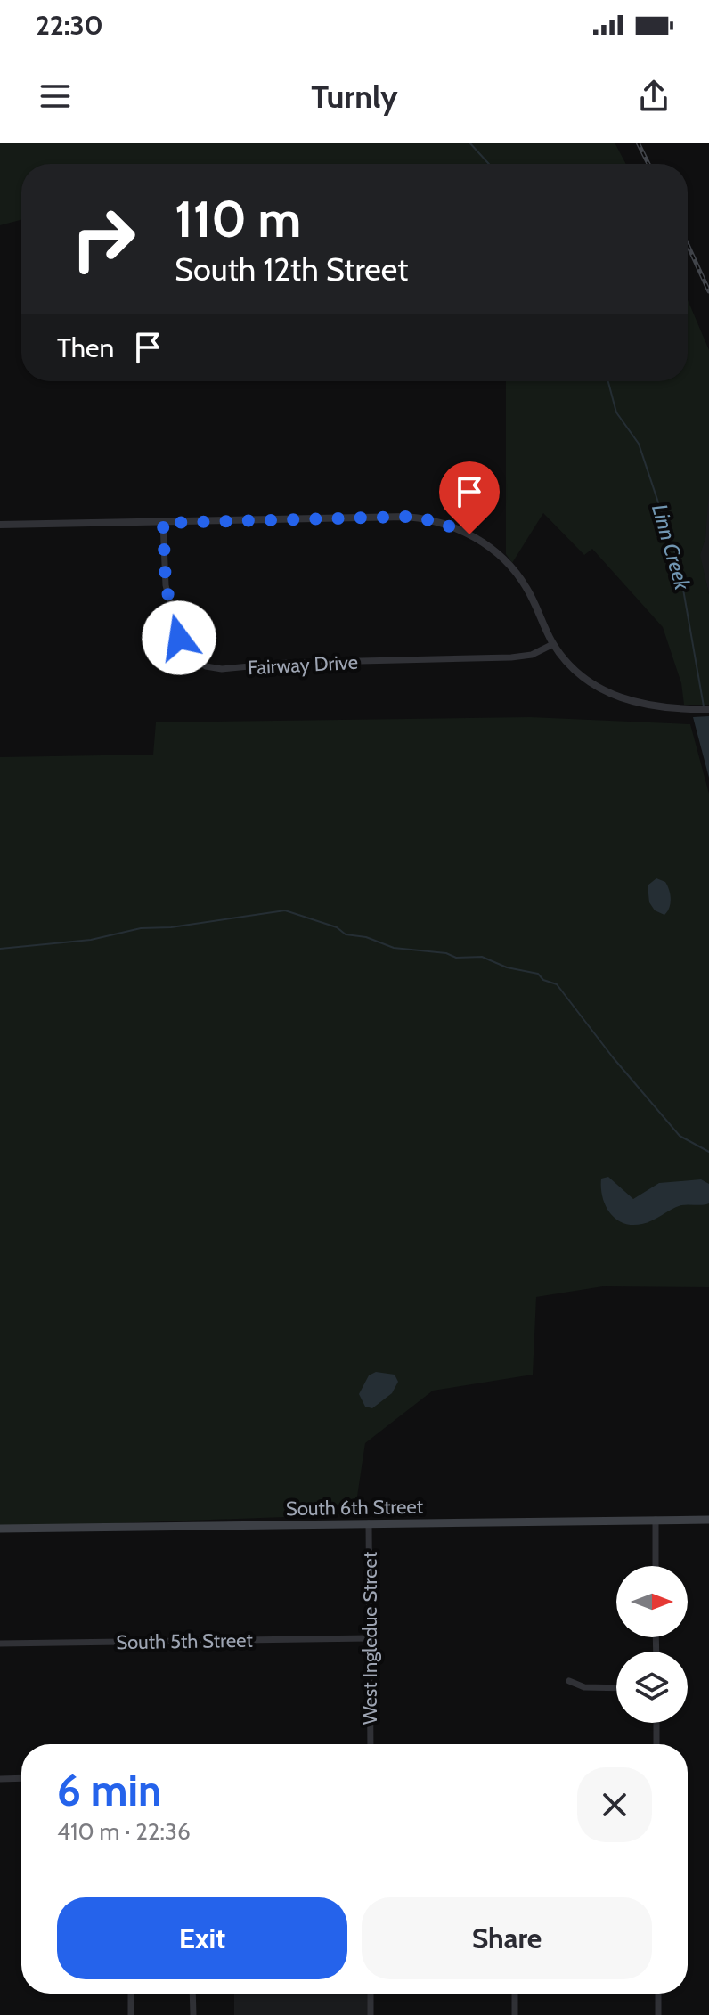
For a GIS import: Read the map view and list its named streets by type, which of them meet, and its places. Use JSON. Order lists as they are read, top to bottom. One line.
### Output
{"streets":{"main road":["South 6th Street"],"street":["Fairway Drive","West Ingledue Street","South 5th Street"]},"crossings":[["South 6th Street","West Ingledue Street"],["West Ingledue Street","South 5th Street"]],"water":["Linn Creek"],"north":"right","page":{"status":"22:30","header":"Turnly","turn":["110 m","South 12th Street"],"then":"Then","heading":["6 min","410 m · 22:36"],"buttons":["Exit","Share"]}}
